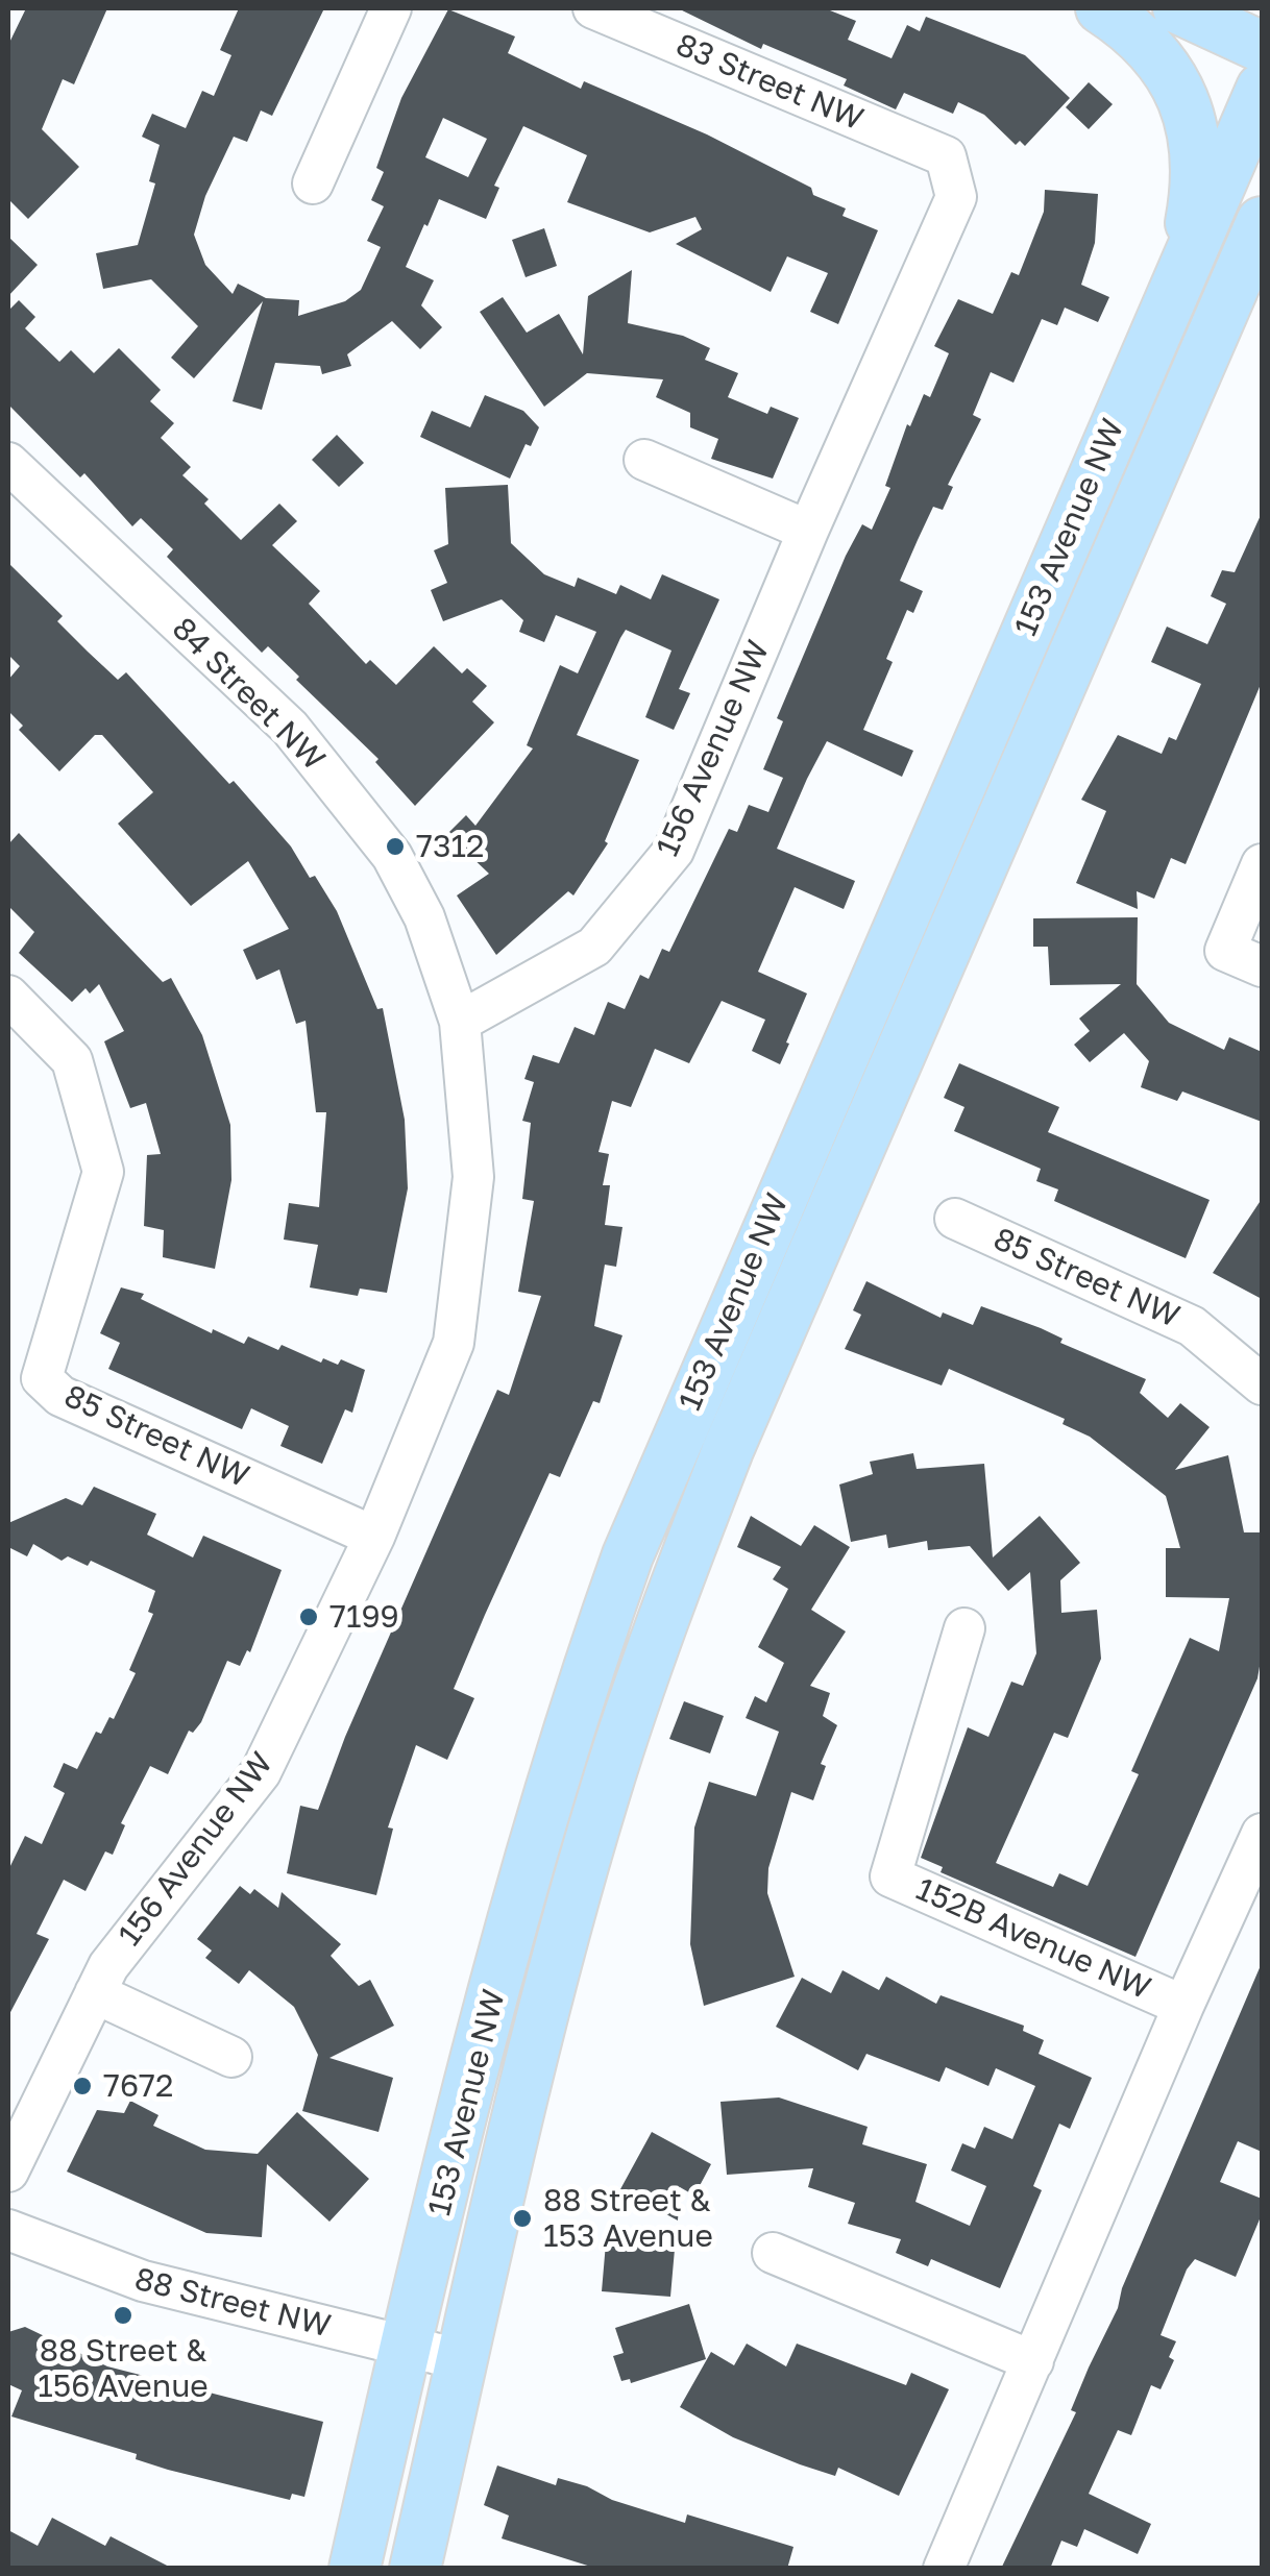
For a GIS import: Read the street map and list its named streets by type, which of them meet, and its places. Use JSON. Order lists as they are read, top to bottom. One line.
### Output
{"streets":{"main road":["153 Avenue NW"],"street":["83 Street NW","84 Street NW","156 Avenue NW","85 Street NW","152B Avenue NW","88 Street NW"]},"crossings":[["83 Street NW","156 Avenue NW"],["153 Avenue NW","88 Street NW"],["84 Street NW","156 Avenue NW"],["156 Avenue NW","85 Street NW"]],"places":["7312","7199","7672","88 Street & 153 Avenue","88 Street & 156 Avenue"]}
